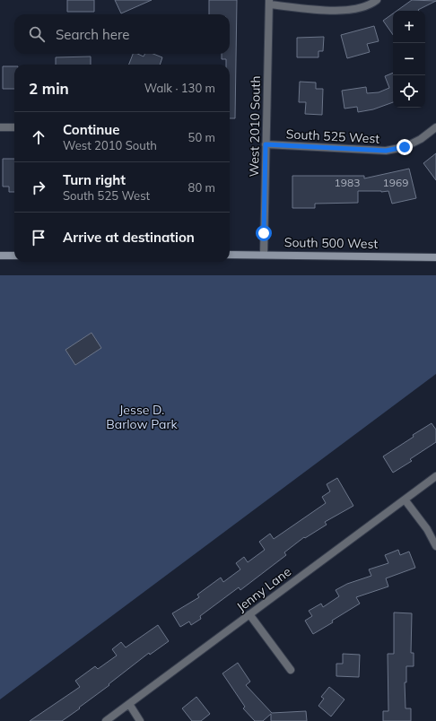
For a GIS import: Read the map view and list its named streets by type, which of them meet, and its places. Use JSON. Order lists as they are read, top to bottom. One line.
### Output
{"streets":{"street":["West 2010 South","South 525 West","South 500 West","Jenny Lane"]},"crossings":[["West 2010 South","South 525 West"],["West 2010 South","South 500 West"]],"parks":["Jesse D. Barlow Park"],"house_numbers":["1983","1969"],"page":{"map_buttons":["+","−"],"search":"Search here","heading":["2 min","Walk · 130 m"],"list":[["Continue","West 2010 South","50 m"],["Turn right","South 525 West","80 m"],"Arrive at destination"]}}
